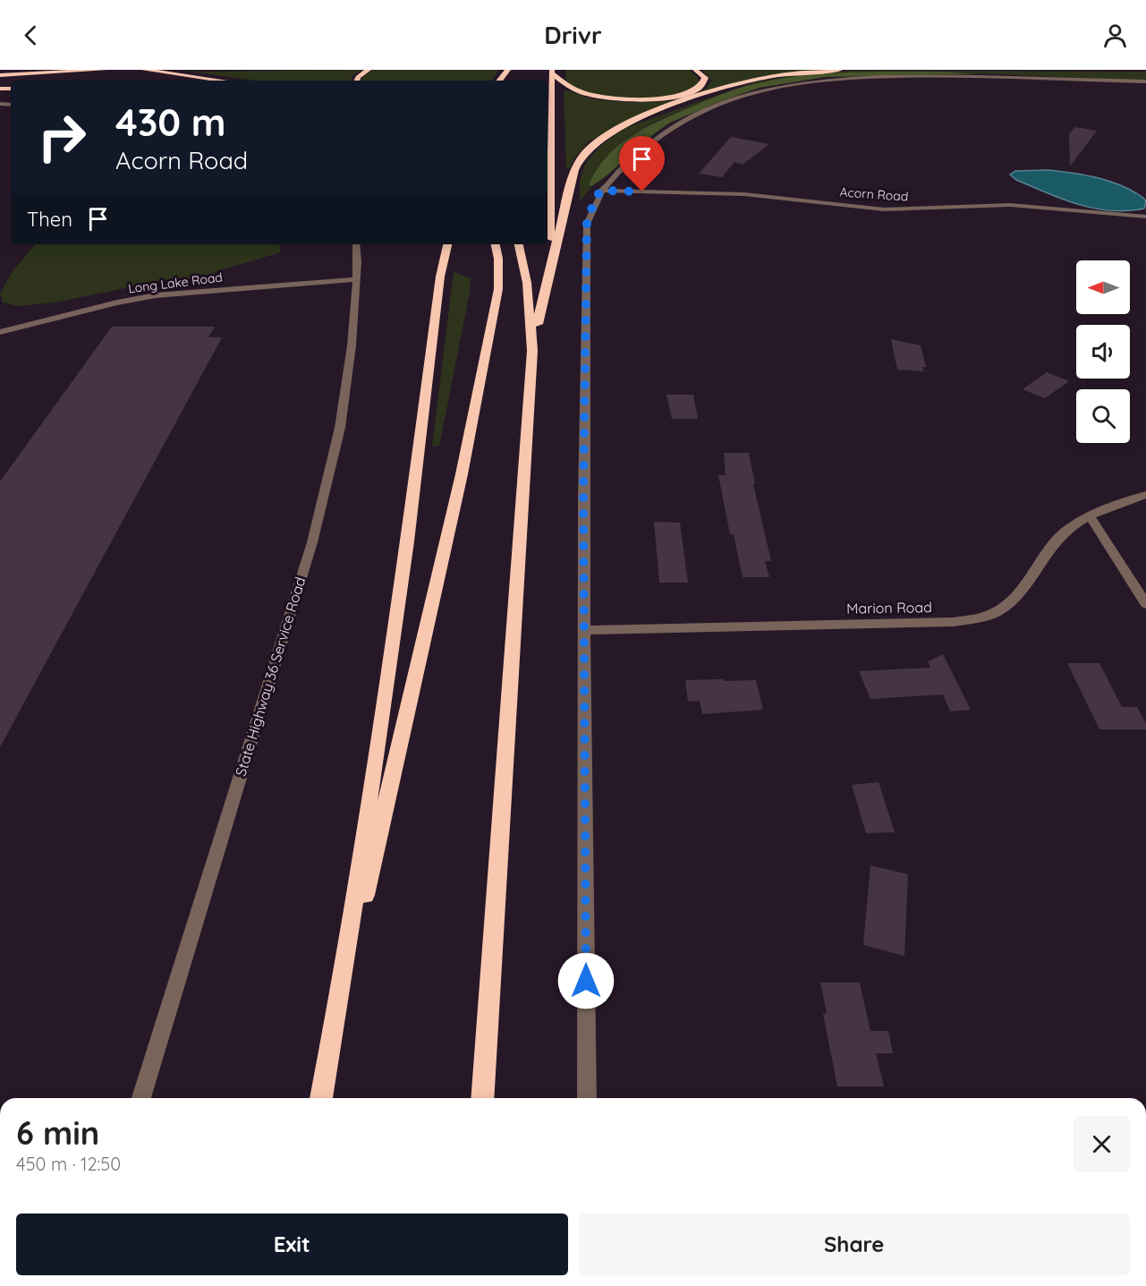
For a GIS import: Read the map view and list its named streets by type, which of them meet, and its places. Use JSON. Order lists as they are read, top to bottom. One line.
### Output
{"streets":{"street":["Acorn Road","Long Lake Road","Marion Road","State Highway 36 Service Road"]},"crossings":[["Long Lake Road","State Highway 36 Service Road"]],"north":"left","page":{"header":"Drivr","turn":["430 m","Acorn Road"],"then":"Then","heading":["6 min","450 m · 12:50"],"buttons":["Exit","Share"]}}
